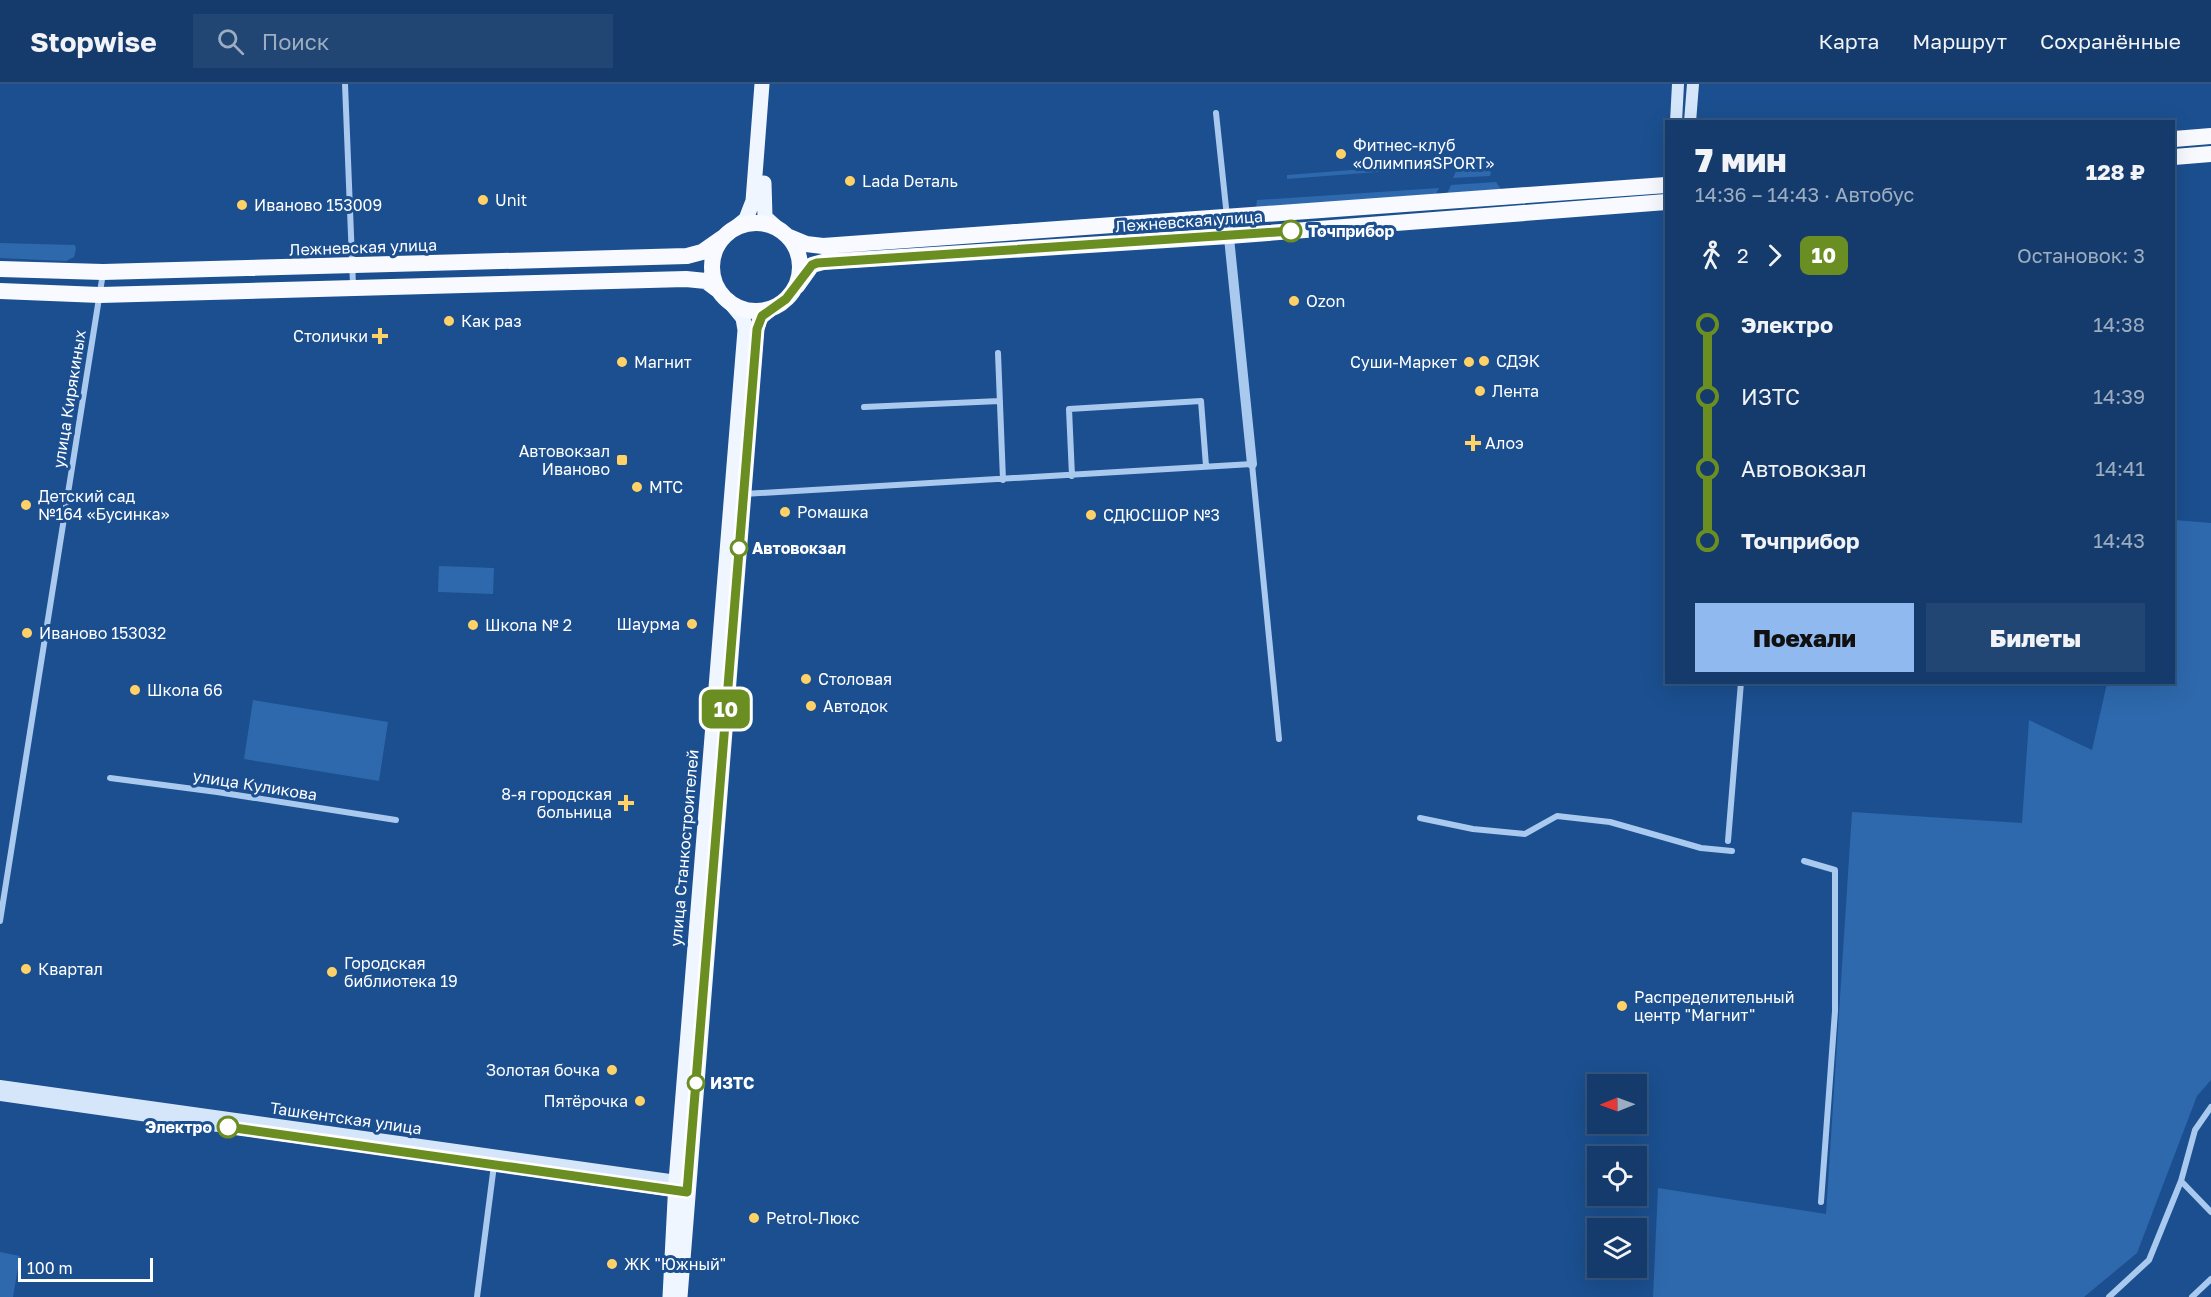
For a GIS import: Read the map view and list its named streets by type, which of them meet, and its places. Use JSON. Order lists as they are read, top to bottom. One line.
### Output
{"streets":{"highway":["Лежневская улица"],"main road":["улица Станкостроителей","Ташкентская улица"],"street":["улица Кирякиных","улица Куликова"]},"crossings":[["Лежневская улица","улица Кирякиных"],["Лежневская улица","улица Станкостроителей"],["улица Станкостроителей","Ташкентская улица"]],"places":{"other":["Фитнес-клуб «ОлимпияSPORT»","Lada Dеталь","Unit","Иваново 153009","Точприбор","Ozon","Как раз","СДЭК","Магнит","Суши-Маркет","Лента","МТС","Детский сад №164 «Бусинка»","Ромашка","СДЮСШОР №3","Автовокзал","Шаурма","Школа № 2","Иваново 153032","Столовая","Школа 66","Автодок","Квартал","Городская библиотека 19","Распределительный центр \"Магнит\"","Золотая бочка","ИЗТС","Пятёрочка","Электро","Petrol-Люкс","ЖК \"Южный\""],"health":["Столички","Алоэ","8-я городская больница"],"transit":["Автовокзал Иваново"]},"lines":["bus line 10"],"scale_bar":"100 m","north":"left","page":{"header":"Stopwise","search":"Поиск","nav":["Карта","Маршрут","Сохранённые"],"on_map":"10","heading":["7 мин","14:36 – 14:43 · Автобус","128 ₽"],"legs":["2","10","Остановок: 3"],"list":[{"name":"Электро","value":"14:38"},{"name":"ИЗТС","value":"14:39"},{"name":"Автовокзал","value":"14:41"},{"name":"Точприбор","value":"14:43"}],"buttons":["Поехали","Билеты"],"scale":"100 m"}}
